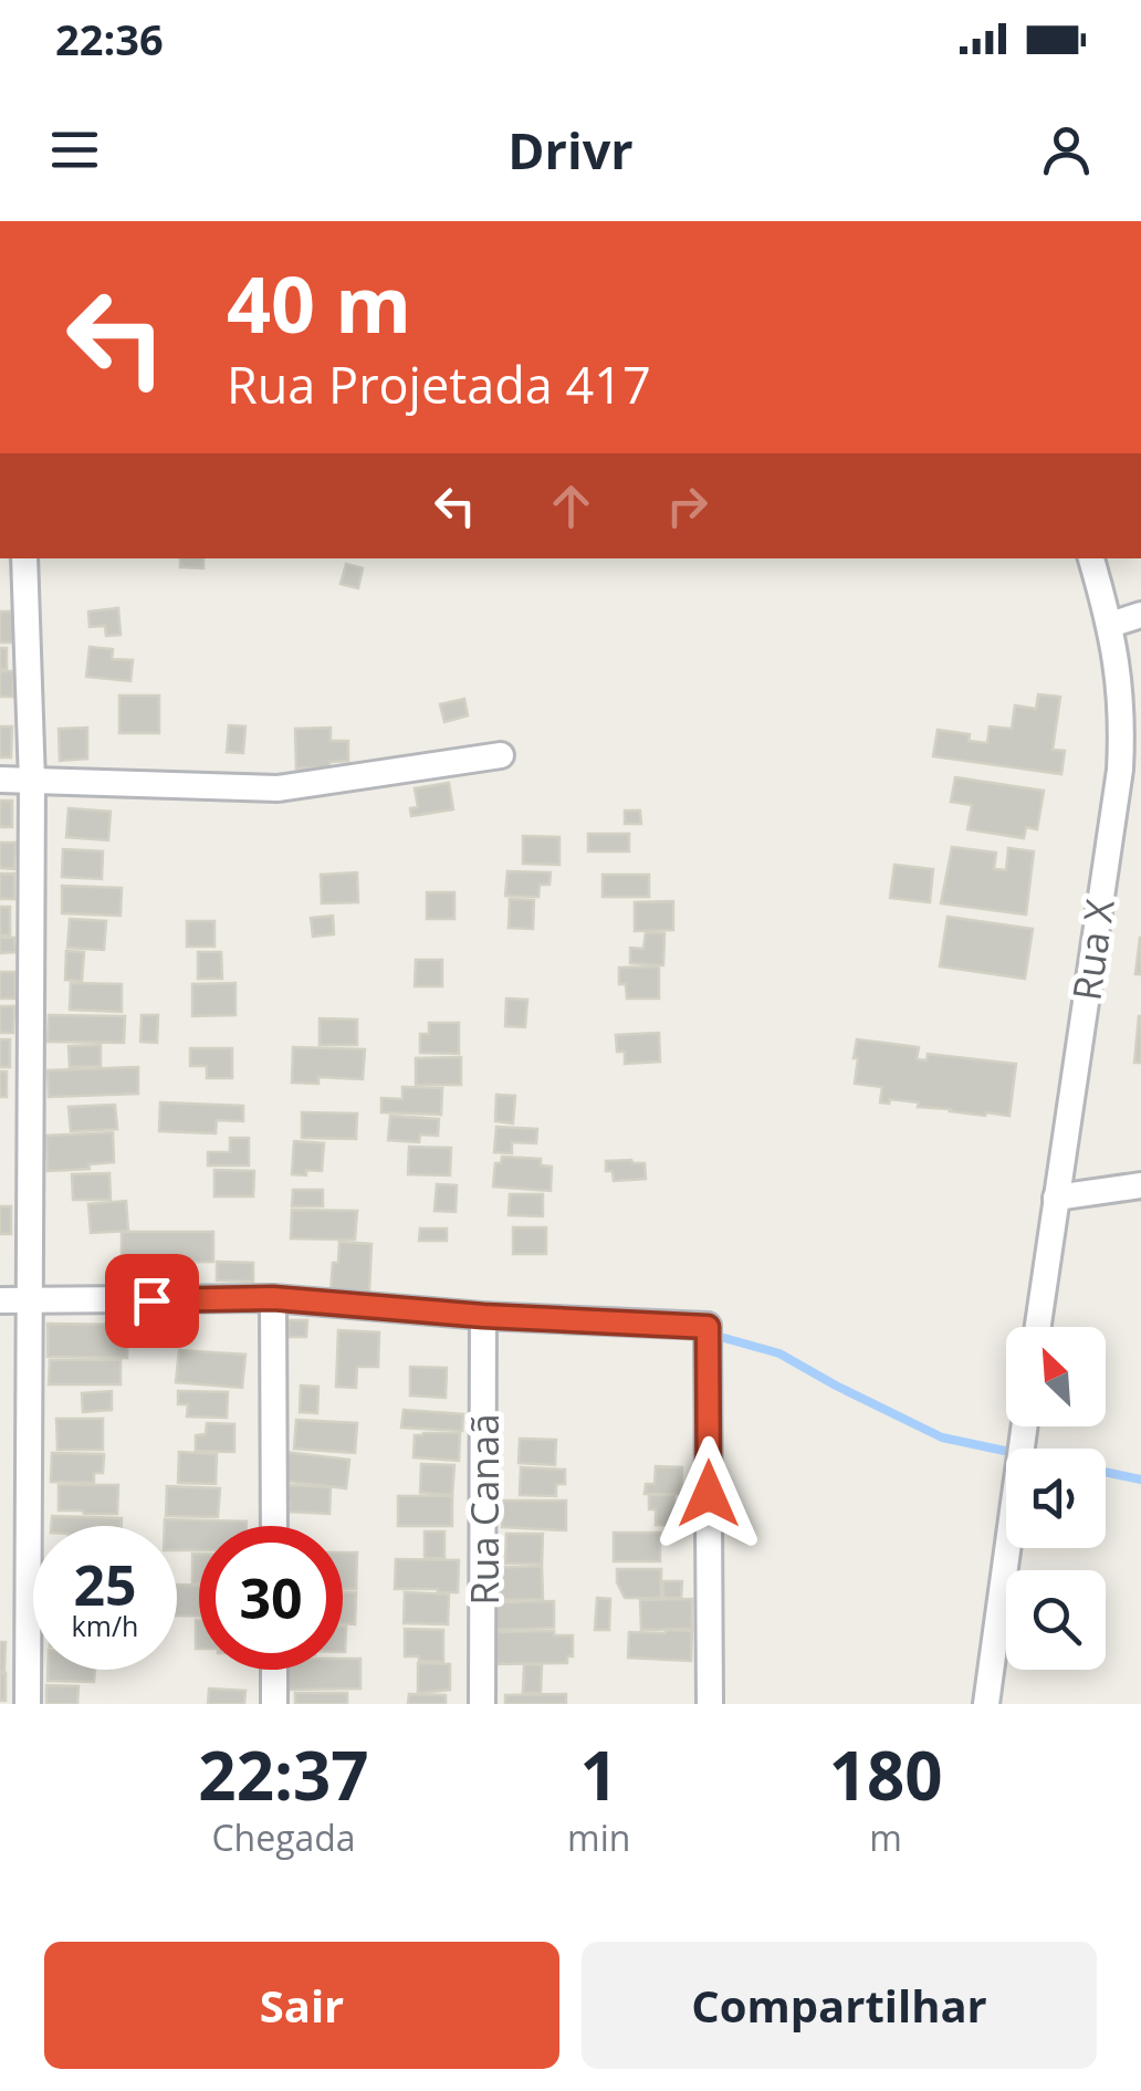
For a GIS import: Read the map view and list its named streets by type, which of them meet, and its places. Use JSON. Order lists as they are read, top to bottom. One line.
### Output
{"streets":{"street":["Rua X","Rua Canaã"]},"north":"top left","page":{"status":"22:36","header":"Drivr","turn":["40 m","Rua Projetada 417"],"speed":"25 km/h","limit":"30","eta":["22:37","Chegada","1","min","180","m"],"buttons":["Sair","Compartilhar"]}}
